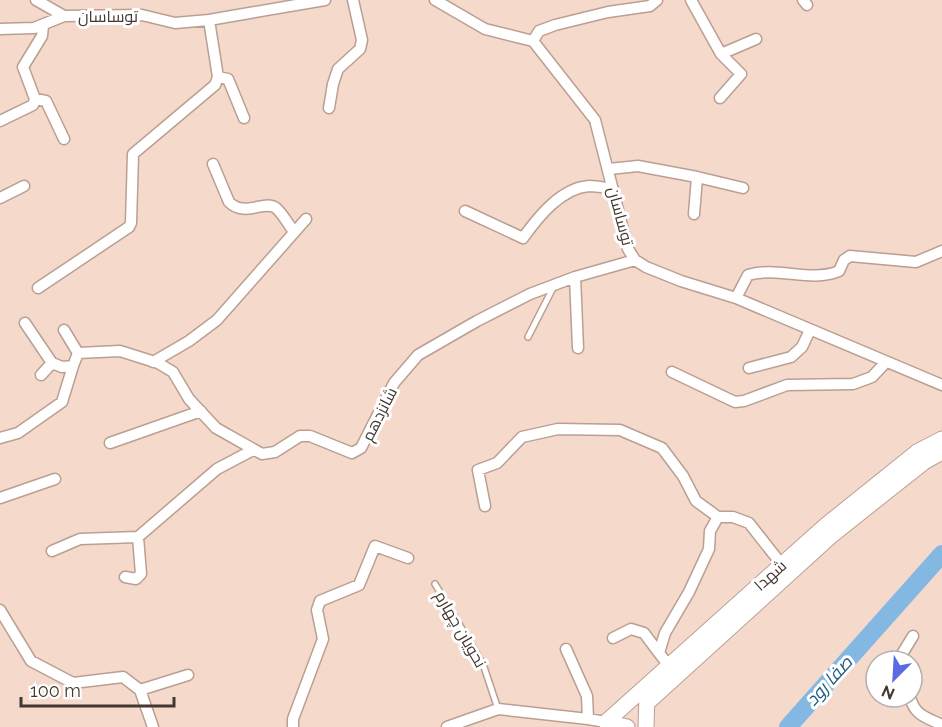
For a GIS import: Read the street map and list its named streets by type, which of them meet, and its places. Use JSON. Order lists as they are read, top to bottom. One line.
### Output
{"streets":{"main road":["شهدا"],"street":["توساسان","شانزدهم"],"lane":["نحویان چهارم"]},"crossings":[["توساسان","شانزدهم"]],"water":["صفا رود"],"scale_bar":"100 m","north":"bottom left"}
